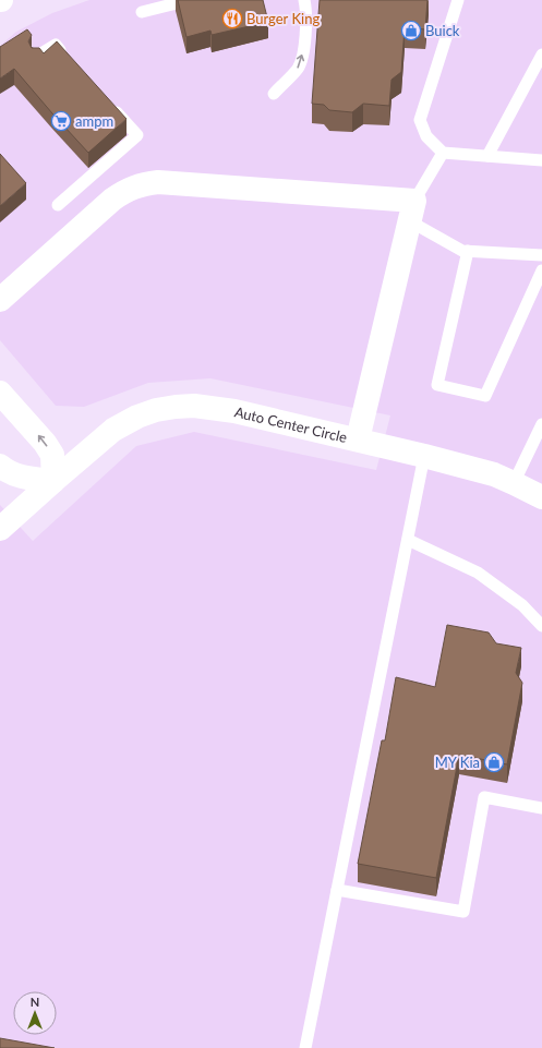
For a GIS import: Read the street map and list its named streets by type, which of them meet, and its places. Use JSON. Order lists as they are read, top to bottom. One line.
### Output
{"streets":{"street":["Auto Center Circle"]},"places":{"restaurant":["Burger King"],"shop":["Buick","MY Kia"],"supermarket":["ampm"]},"north":"top"}
